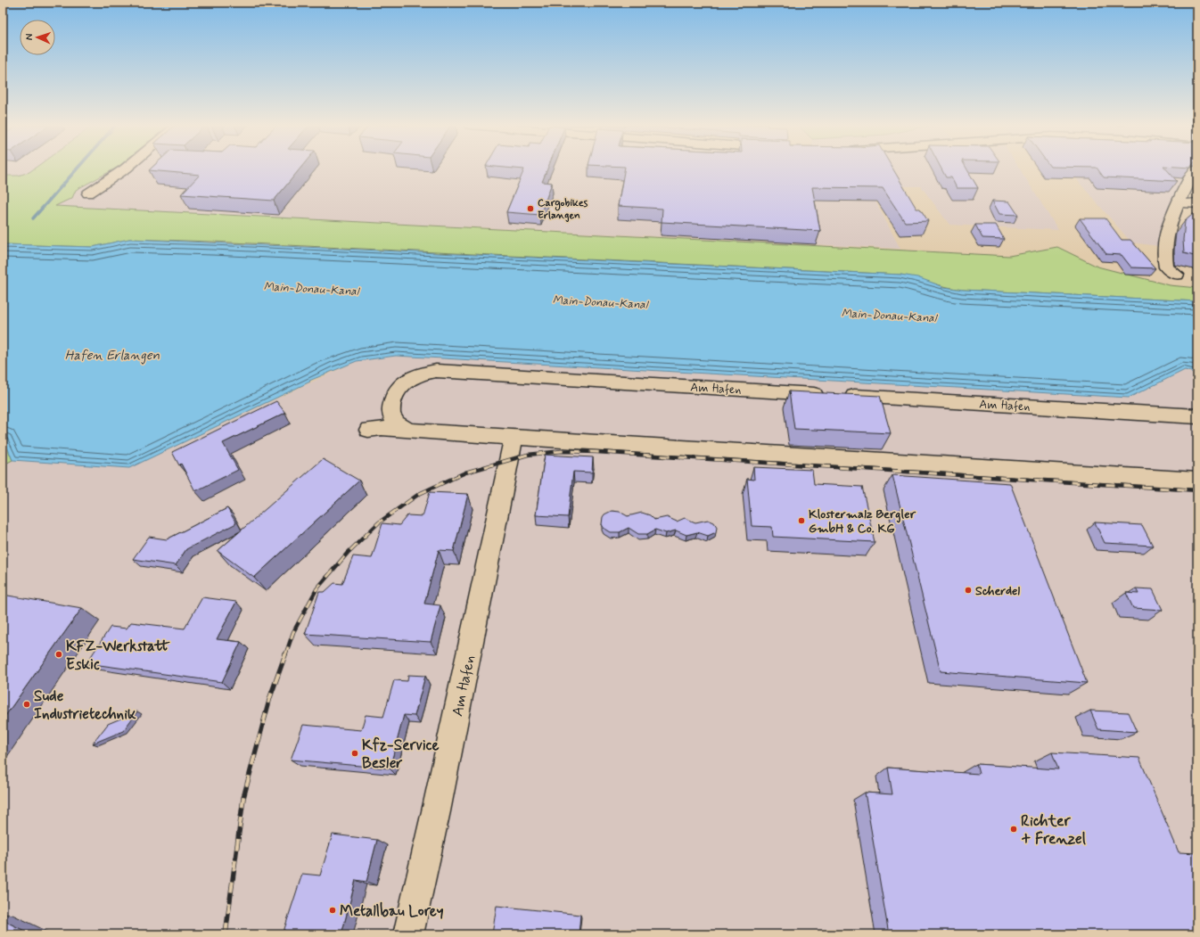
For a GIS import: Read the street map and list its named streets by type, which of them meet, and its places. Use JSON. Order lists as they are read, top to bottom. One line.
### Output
{"streets":{"street":["Am Hafen"]},"water":["Main-Donau-Kanal","Hafen Erlangen"],"places":["Cargobikes Erlangen","Klostermalz Bergler GmbH & Co. KG","Scherdel","KFZ-Werkstatt Eskic","Sude Industrietechnik","Kfz-Service Besler","Richter + Frenzel","Metallbau Lorey"],"north":"left"}
